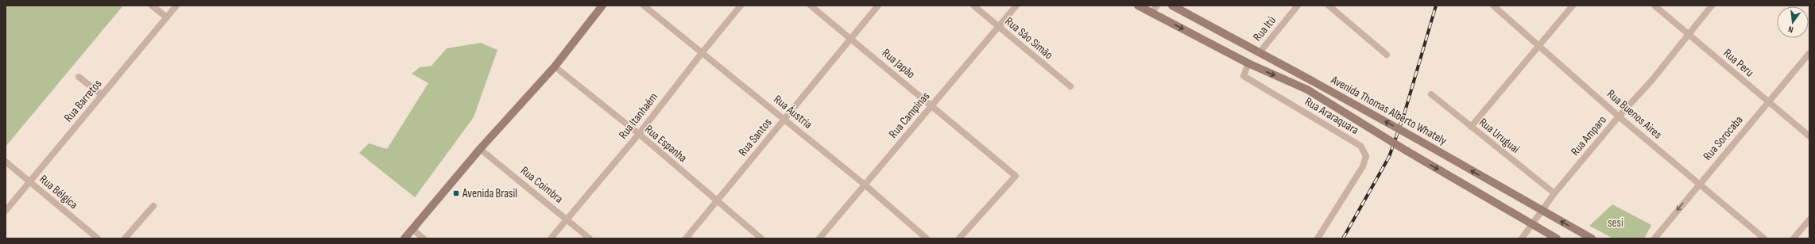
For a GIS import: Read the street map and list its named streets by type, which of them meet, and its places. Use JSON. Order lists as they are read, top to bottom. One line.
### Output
{"streets":{"main road":["Avenida Thomas Alberto Whately"],"street":["Rua Itú","Rua São Simão","Rua Peru","Rua Japão","Rua Barretos","Rua Áustria","Rua Buenos Aires","Rua Campinas","Rua Itanhaém","Rua Araraquara","Rua Uruguai","Rua Amparo","Rua Santos","Rua Sorocaba","Rua Espanha","Rua Coimbra","Rua Bélgica"]},"crossings":[["Rua Itú","Avenida Thomas Alberto Whately"],["Rua São Simão","Rua Campinas"],["Rua Peru","Rua Amparo"],["Rua Peru","Rua Sorocaba"],["Rua Japão","Rua Campinas"],["Rua Japão","Rua Santos"],["Rua Barretos","Rua Bélgica"],["Avenida Thomas Alberto Whately","Rua Araraquara"],["Avenida Thomas Alberto Whately","Rua Amparo"],["Rua Áustria","Rua Campinas"],["Rua Áustria","Rua Itanhaém"],["Rua Áustria","Rua Santos"],["Rua Buenos Aires","Rua Amparo"],["Rua Buenos Aires","Rua Sorocaba"],["Rua Itanhaém","Rua Espanha"],["Rua Itanhaém","Rua Coimbra"],["Rua Uruguai","Rua Amparo"],["Rua Santos","Rua Espanha"]],"parks":["sesi"],"places":{"transit":["Avenida Brasil"]},"north":"bottom"}
